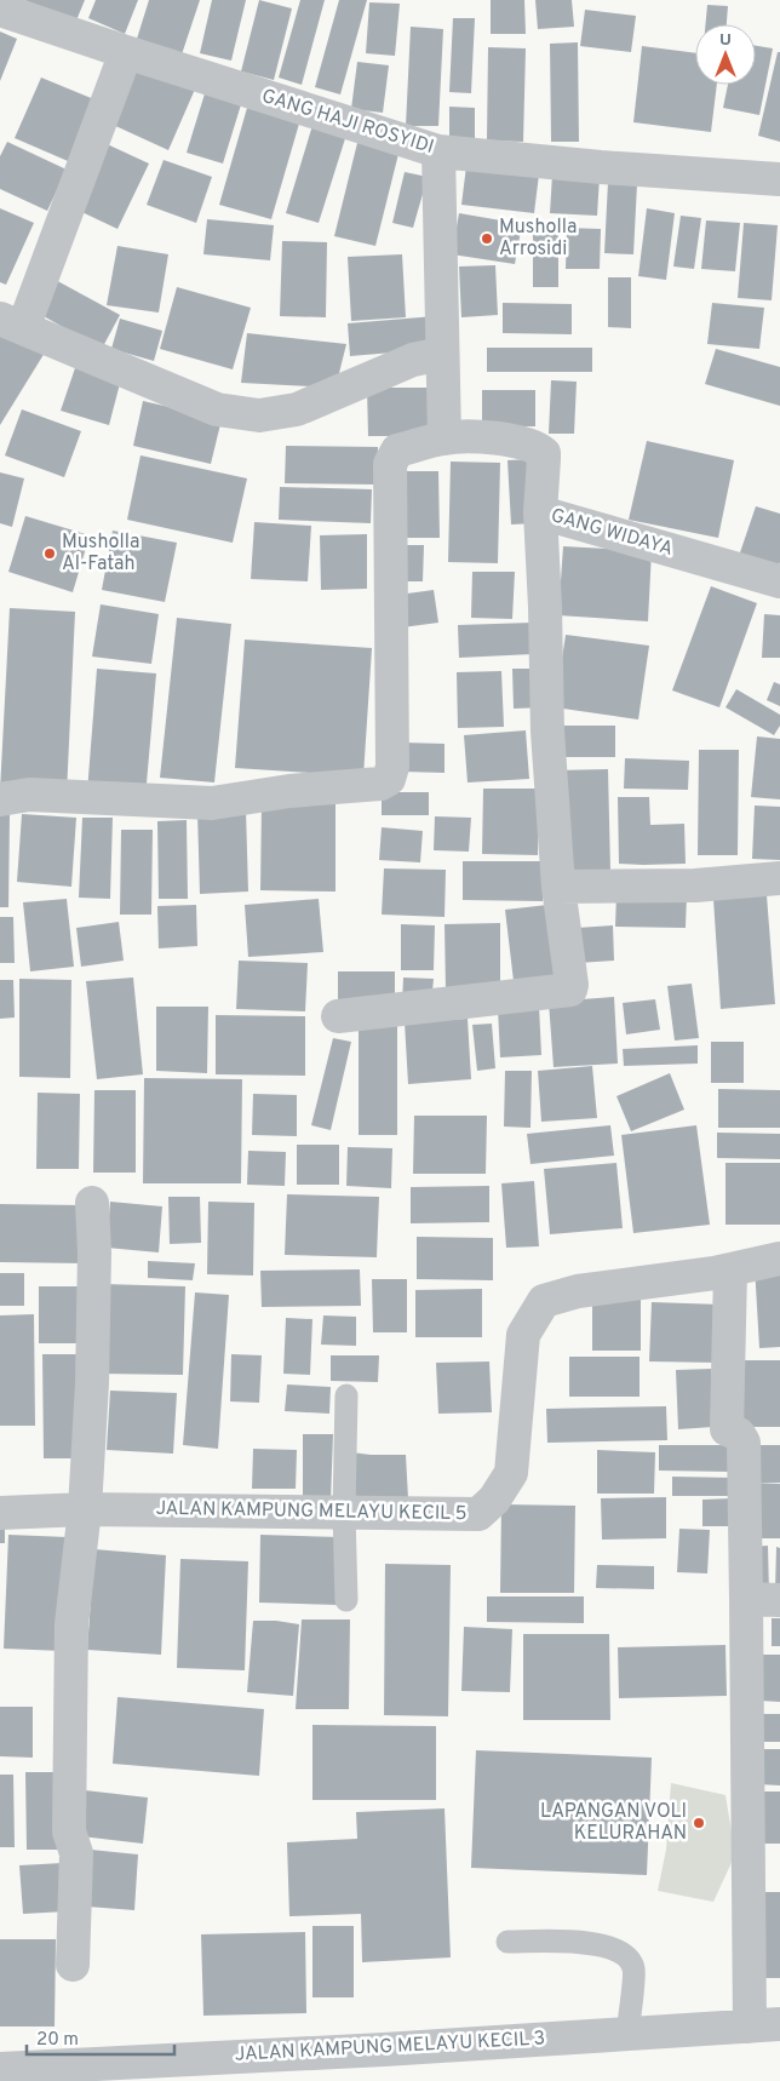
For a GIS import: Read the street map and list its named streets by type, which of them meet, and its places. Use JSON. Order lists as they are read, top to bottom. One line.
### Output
{"streets":{"street":["GANG HAJI ROSYIDI","GANG WIDAYA","JALAN KAMPUNG MELAYU KECIL 5","JALAN KAMPUNG MELAYU KECIL 3"]},"places":["Musholla Arrosidi","Musholla Al-Fatah","LAPANGAN VOLI KELURAHAN"],"scale_bar":"20 m","north":"top"}
